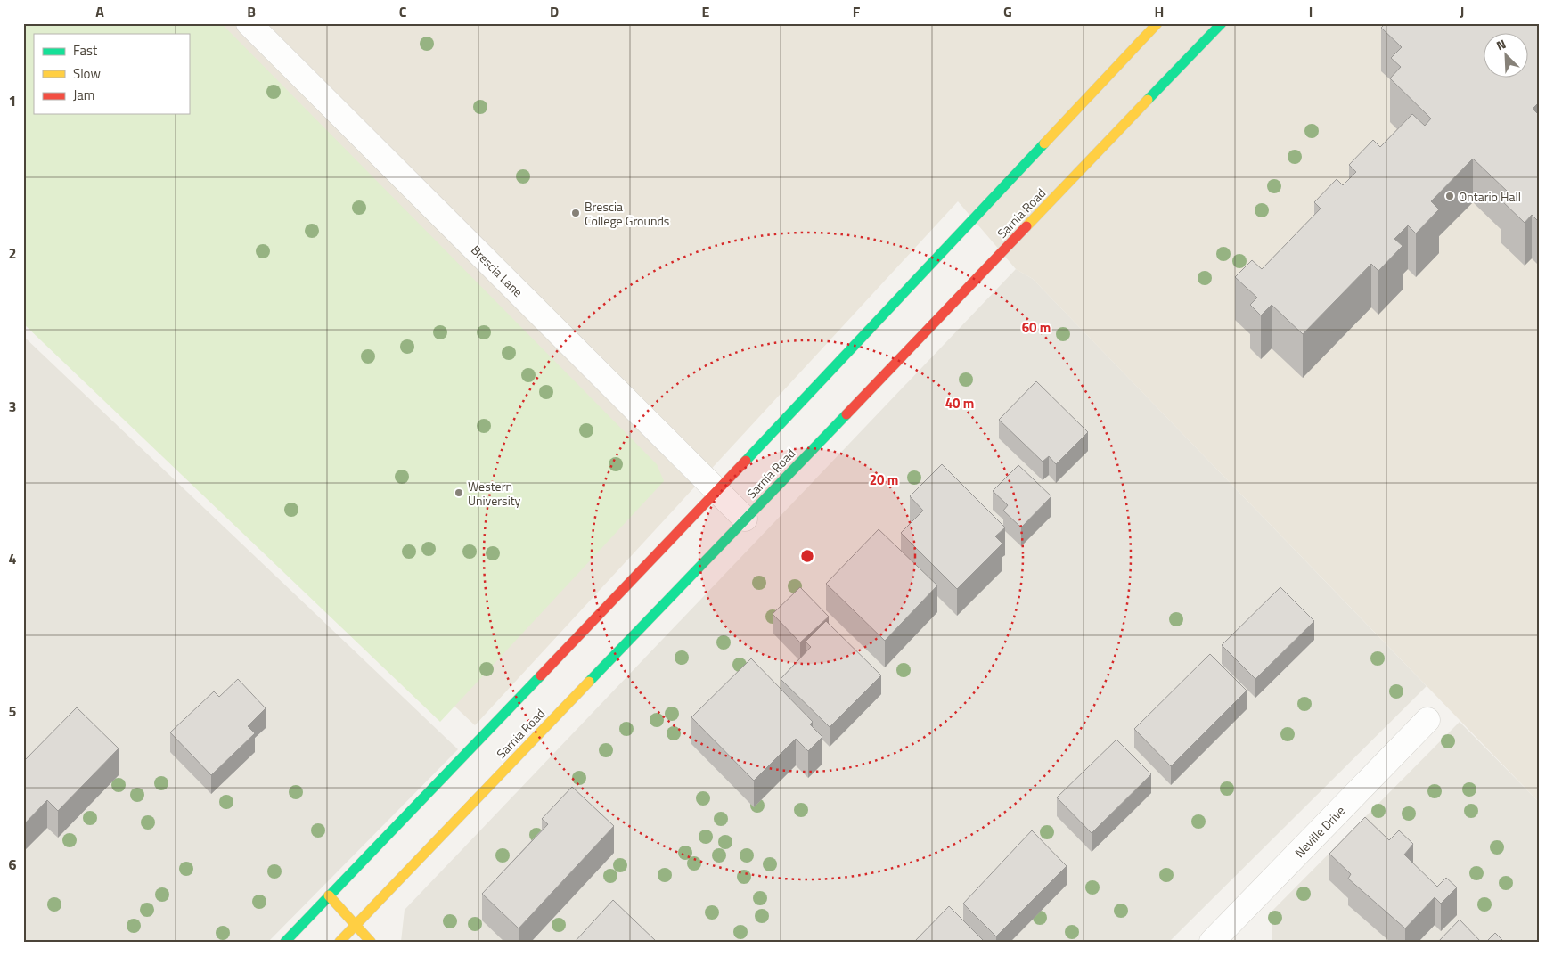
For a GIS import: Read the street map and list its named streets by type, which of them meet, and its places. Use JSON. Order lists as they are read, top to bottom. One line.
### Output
{"streets":{"main road":["Sarnia Road"],"street":["Brescia Lane","Neville Drive"]},"crossings":[["Sarnia Road","Brescia Lane"]],"places":["Ontario Hall","Brescia College Grounds","Western University"],"legend":["Fast","Slow","Jam"],"north":"top left","grid":{"columns":["A","B","C","D","E","F","G","H","I","J"],"rows":["1","2","3","4","5","6"]},"rings":["60 m","40 m","20 m"]}
